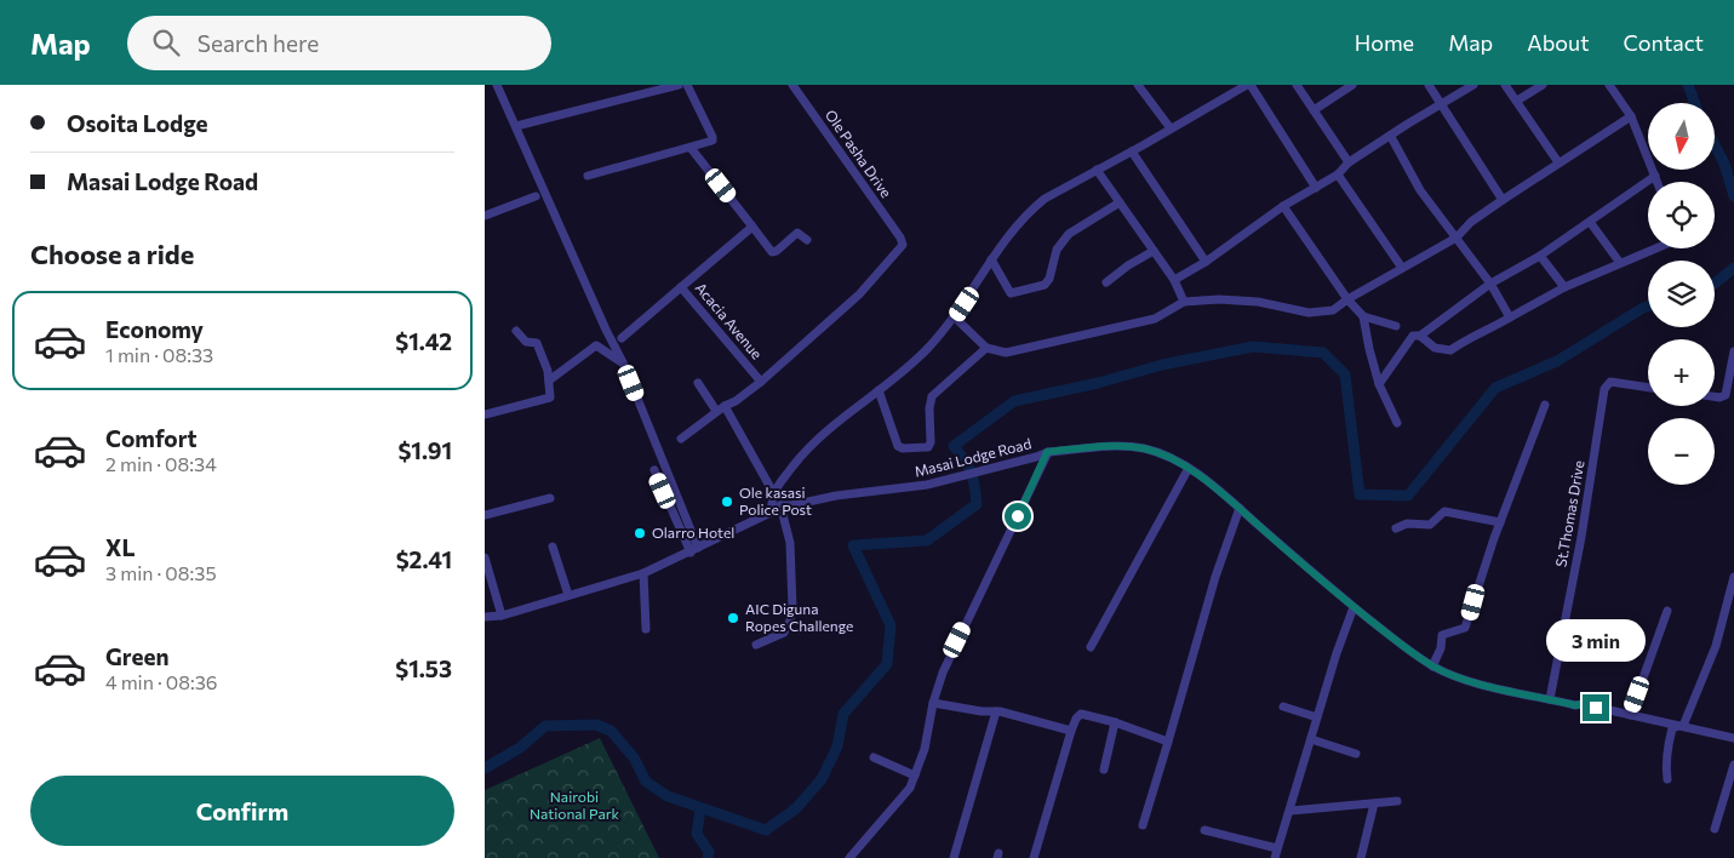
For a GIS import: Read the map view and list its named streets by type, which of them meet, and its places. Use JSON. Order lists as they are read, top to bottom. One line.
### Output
{"streets":{"street":["Ole Pasha Drive","Acacia Avenue","Masai Lodge Road","St.Thomas Drive"]},"crossings":[["Ole Pasha Drive","Acacia Avenue"],["Masai Lodge Road","St.Thomas Drive"]],"parks":["Nairobi National Park"],"places":["Ole kasasi Police Post","Olarro Hotel","AIC Diguna Ropes Challenge"],"north":"bottom","page":{"header":"Map","search":"Search here","nav":["Home","Map","About","Contact"],"banner":["Osoita Lodge","Masai Lodge Road"],"map_buttons":["+","−"],"heading":"Choose a ride","list":[{"name":"Economy","note":"1 min · 08:33","value":"$1.42"},{"name":"Comfort","note":"2 min · 08:34","value":"$1.91"},{"name":"XL","note":"3 min · 08:35","value":"$2.41"},{"name":"Green","note":"4 min · 08:36","value":"$1.53"}],"bubble":"3 min","buttons":"Confirm"}}
